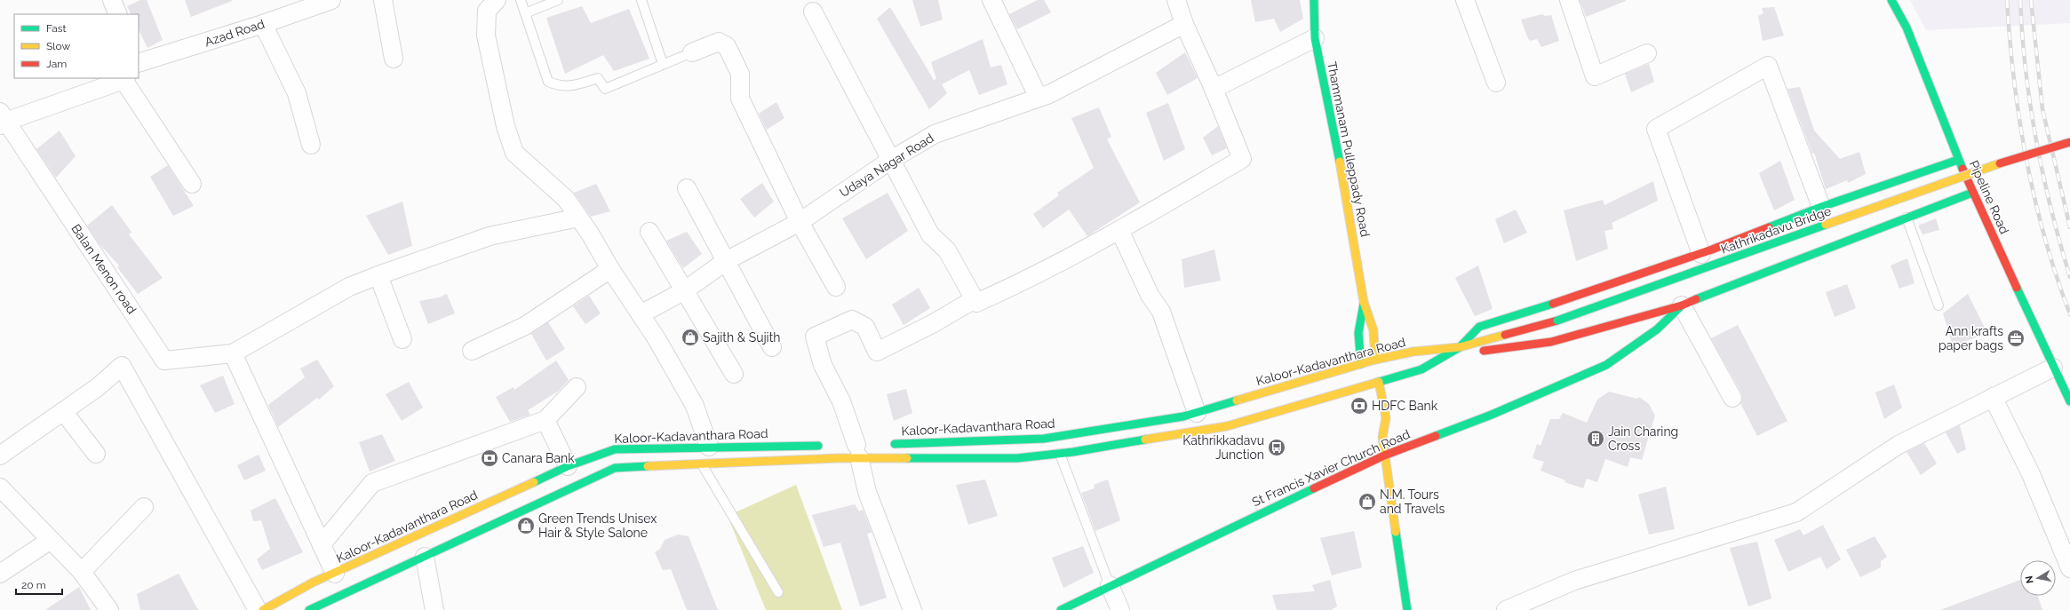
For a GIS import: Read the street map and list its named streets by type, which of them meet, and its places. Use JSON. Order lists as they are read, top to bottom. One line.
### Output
{"streets":{"main road":["Thammanam Pulleppady Road","Pipeline Road","Kathrikadavu Bridge","Kaloor-Kadavanthara Road","St Francis Xavier Church Road"],"street":["Azad Road","Udaya Nagar Road","Balan Menon road"]},"crossings":[["Thammanam Pulleppady Road","Kaloor-Kadavanthara Road"],["Kathrikadavu Bridge","Kaloor-Kadavanthara Road"]],"places":{"shop":["Sajith & Sujith","N.M. Tours and Travels","Green Trends Unisex Hair & Style Salone"],"office":["Ann krafts paper bags"],"bank":["HDFC Bank","Canara Bank"],"building":["Jain Charing Cross"],"bus stop":["Kathrikkadavu Junction"]},"legend":["Fast","Slow","Jam"],"scale_bar":"20 m","north":"left"}
